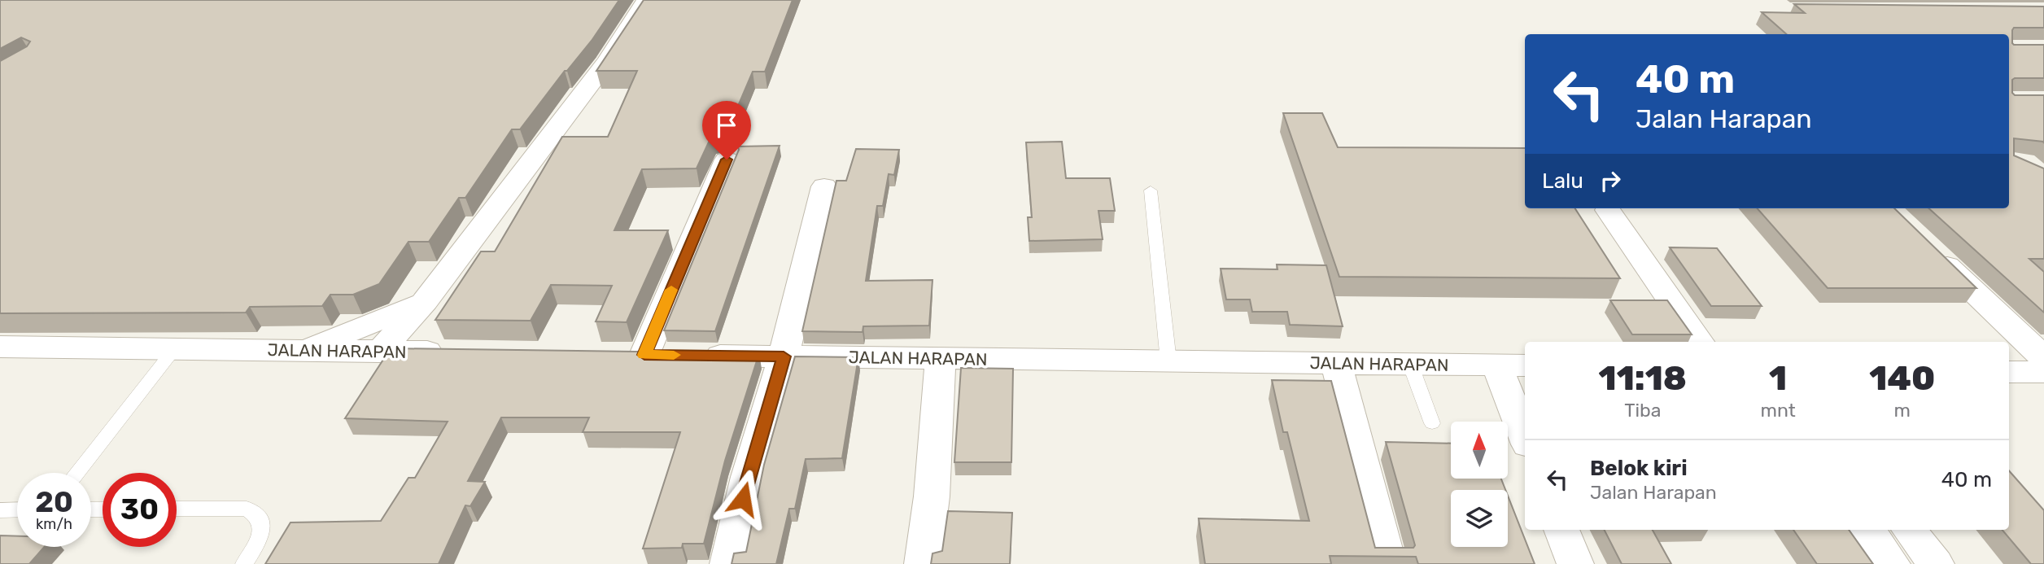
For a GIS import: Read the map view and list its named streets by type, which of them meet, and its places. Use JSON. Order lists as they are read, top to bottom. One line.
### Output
{"streets":{"street":["JALAN HARAPAN"]},"north":"top","page":{"turn":["40 m","Jalan Harapan"],"then":"Lalu","eta":["11:18","Tiba","1","mnt","140","m"],"list":[{"name":"Belok kiri","note":"Jalan Harapan","value":"40 m"}],"speed":"20 km/h","limit":"30"}}
